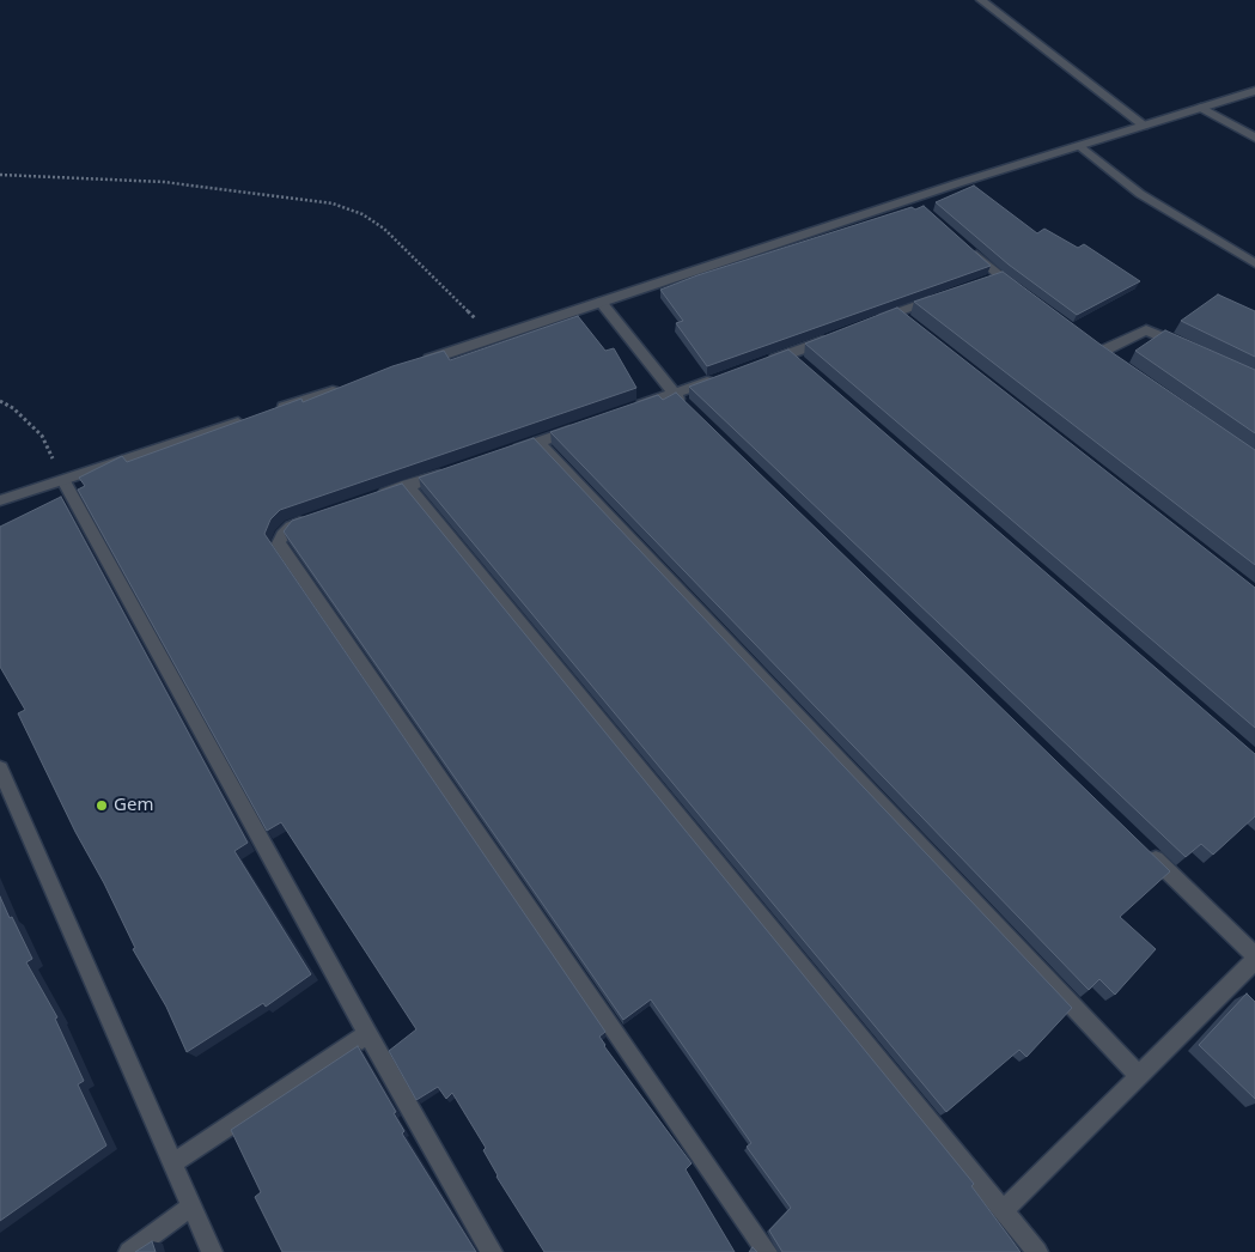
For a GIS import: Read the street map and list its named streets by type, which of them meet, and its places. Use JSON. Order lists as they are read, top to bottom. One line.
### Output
{"places":["Gem"]}
